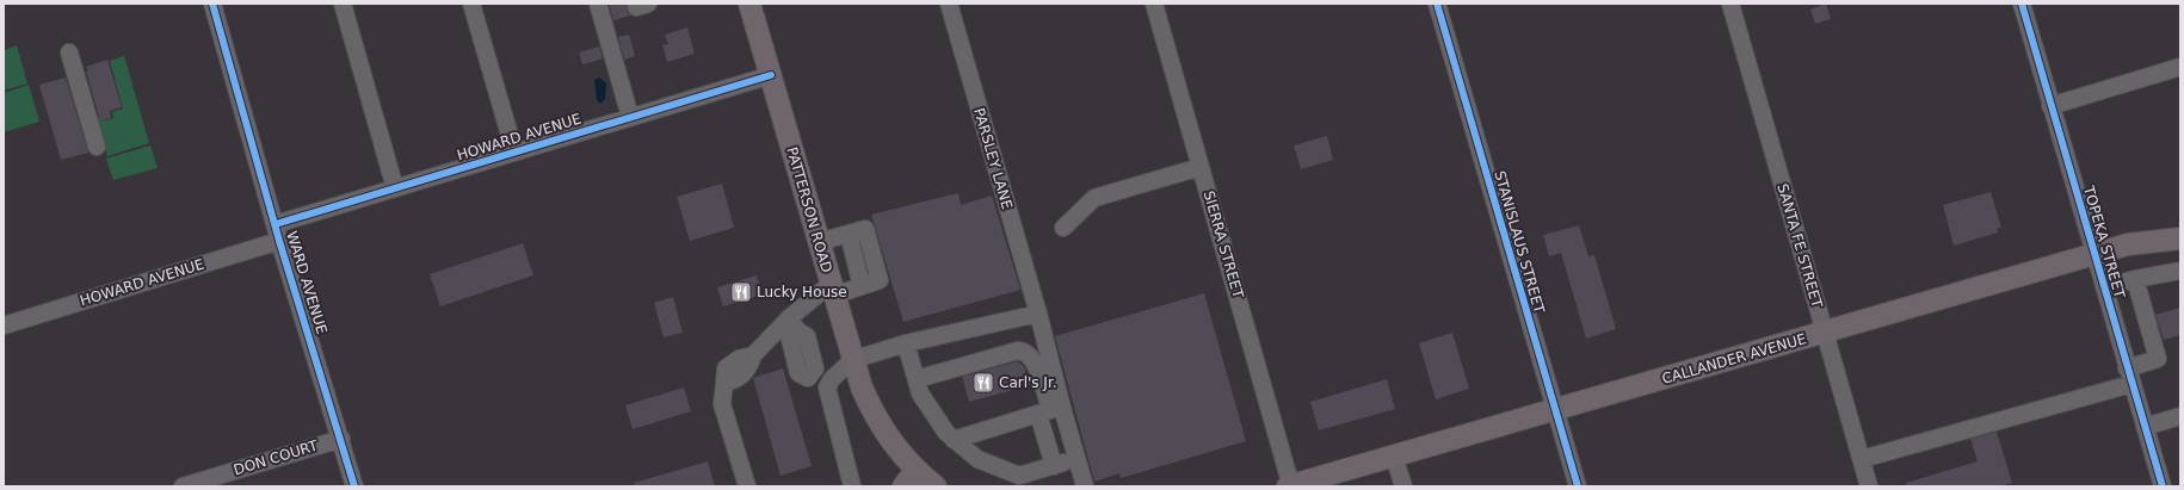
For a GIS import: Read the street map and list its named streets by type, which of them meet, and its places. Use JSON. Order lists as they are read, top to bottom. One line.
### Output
{"streets":{"main road":["PATTERSON ROAD","CALLANDER AVENUE"],"street":["HOWARD AVENUE","PARSLEY LANE","STANISLAUS STREET","TOPEKA STREET","SIERRA STREET","SANTA FE STREET","WARD AVENUE","DON COURT"]},"crossings":[["HOWARD AVENUE","PATTERSON ROAD"],["HOWARD AVENUE","WARD AVENUE"],["STANISLAUS STREET","CALLANDER AVENUE"],["TOPEKA STREET","CALLANDER AVENUE"],["SIERRA STREET","CALLANDER AVENUE"],["SANTA FE STREET","CALLANDER AVENUE"],["WARD AVENUE","DON COURT"]],"places":{"restaurant":["Lucky House","Carl's Jr."]}}
